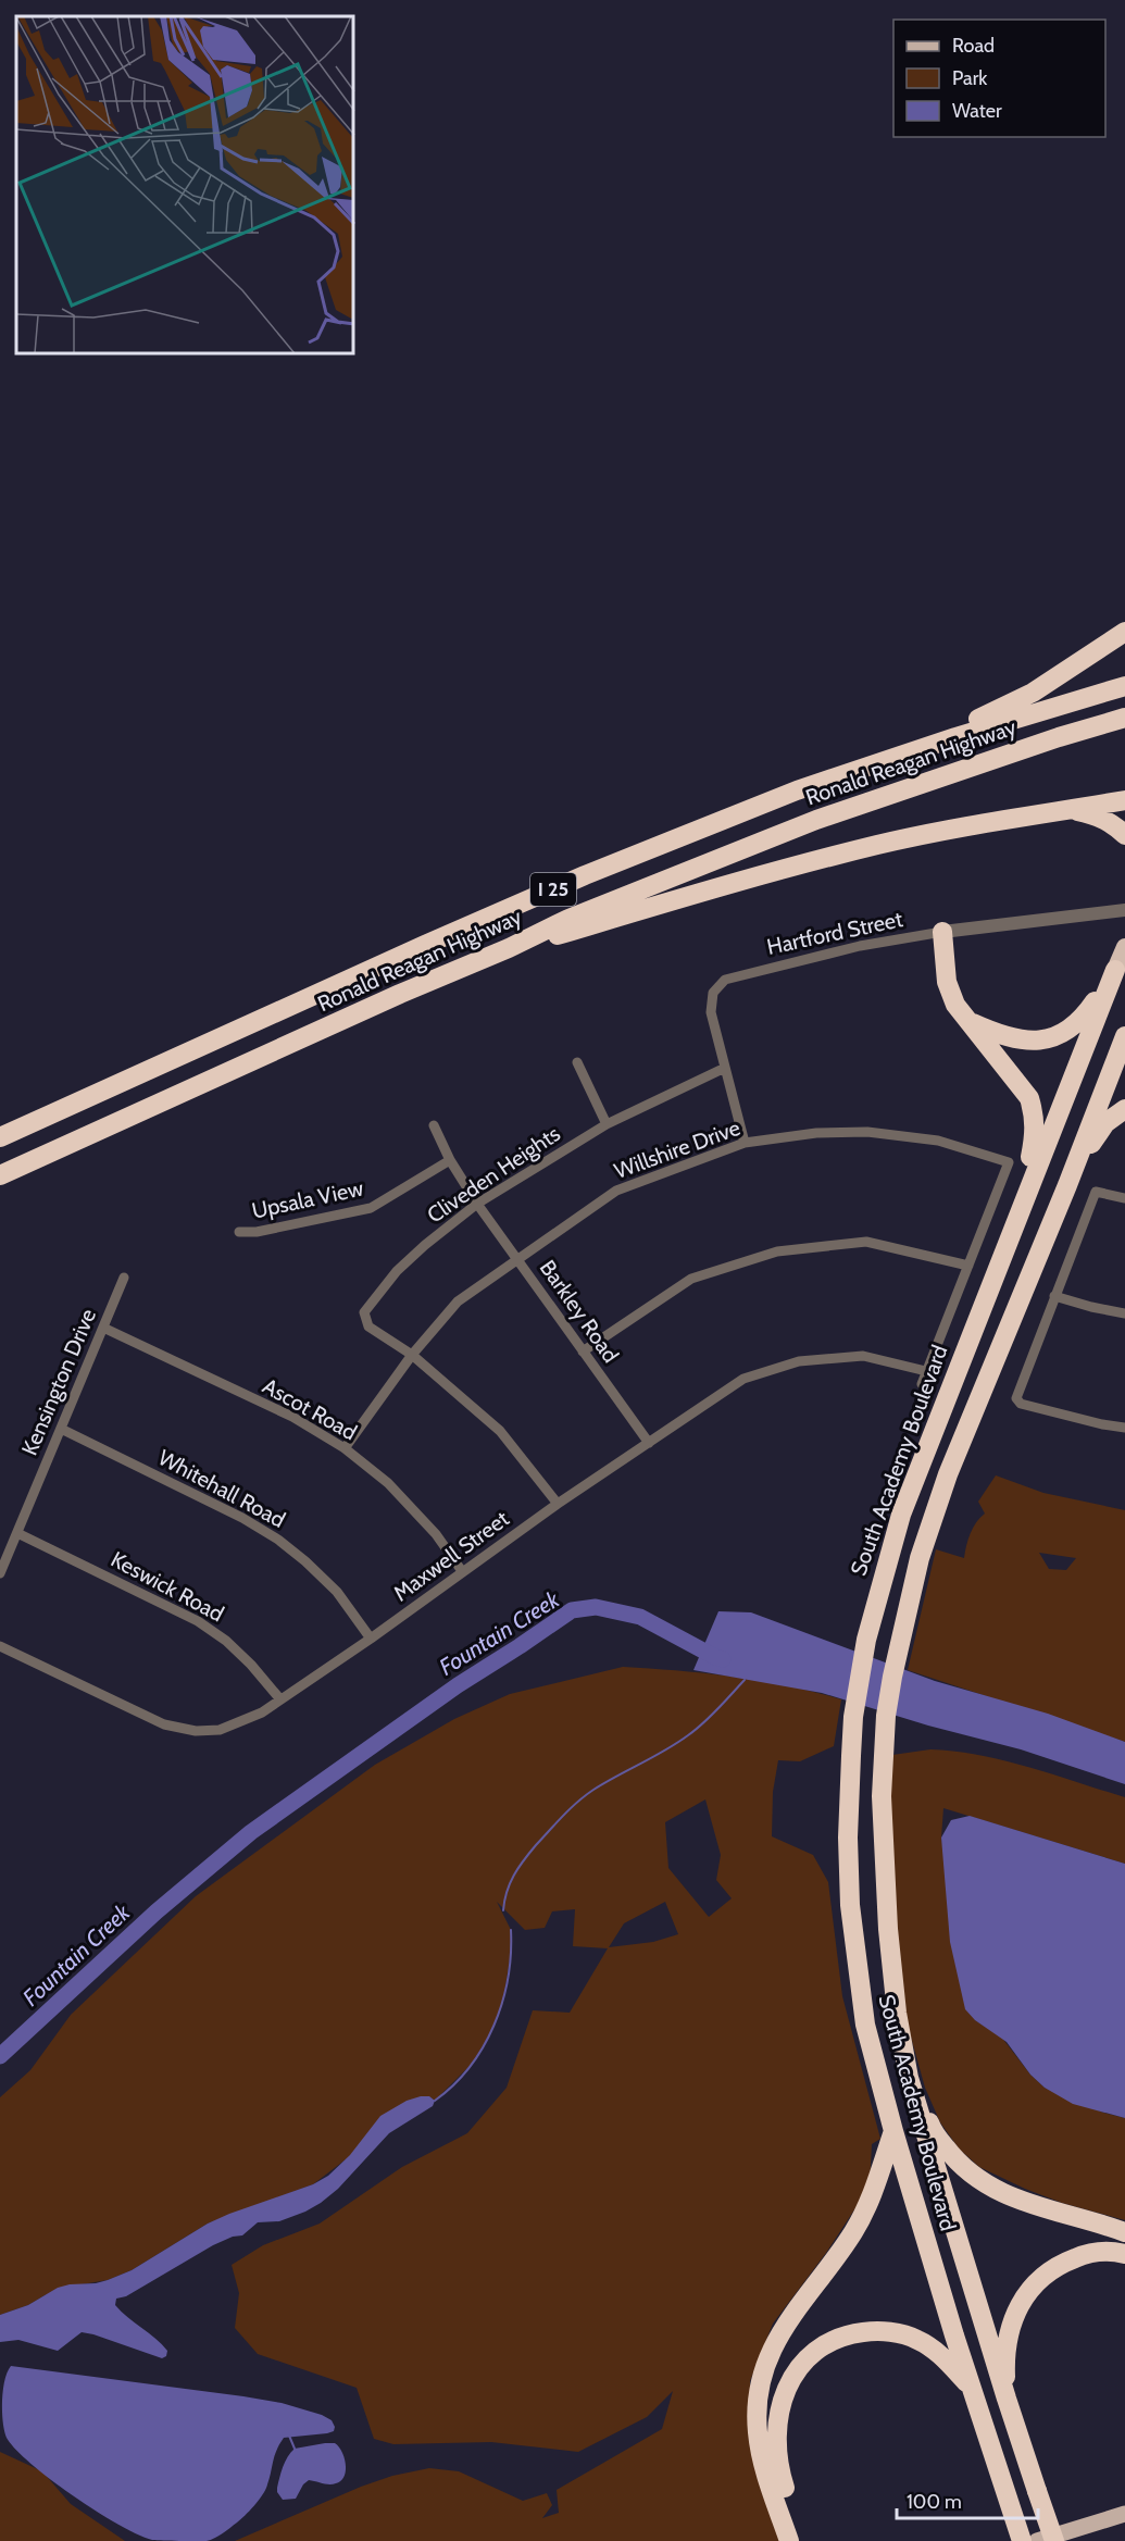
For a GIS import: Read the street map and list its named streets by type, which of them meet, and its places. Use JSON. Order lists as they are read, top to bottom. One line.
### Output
{"streets":{"highway":["Ronald Reagan Highway","I 25","South Academy Boulevard"],"street":["Hartford Street","Willshire Drive","Cliveden Heights","Upsala View","Barkley Road","Kensington Drive","Ascot Road","Whitehall Road","Maxwell Street","Keswick Road"]},"crossings":[["Hartford Street","Willshire Drive"],["Hartford Street","Cliveden Heights"],["Willshire Drive","Cliveden Heights"],["Willshire Drive","Barkley Road"],["Willshire Drive","Ascot Road"],["Cliveden Heights","Barkley Road"],["Upsala View","Barkley Road"],["Barkley Road","Maxwell Street"],["Kensington Drive","Ascot Road"],["Kensington Drive","Whitehall Road"],["Kensington Drive","Keswick Road"],["Ascot Road","Maxwell Street"],["Whitehall Road","Maxwell Street"],["Maxwell Street","Keswick Road"]],"water":["Fountain Creek"],"legend":["Road","Park","Water"],"scale_bar":"100 m"}
